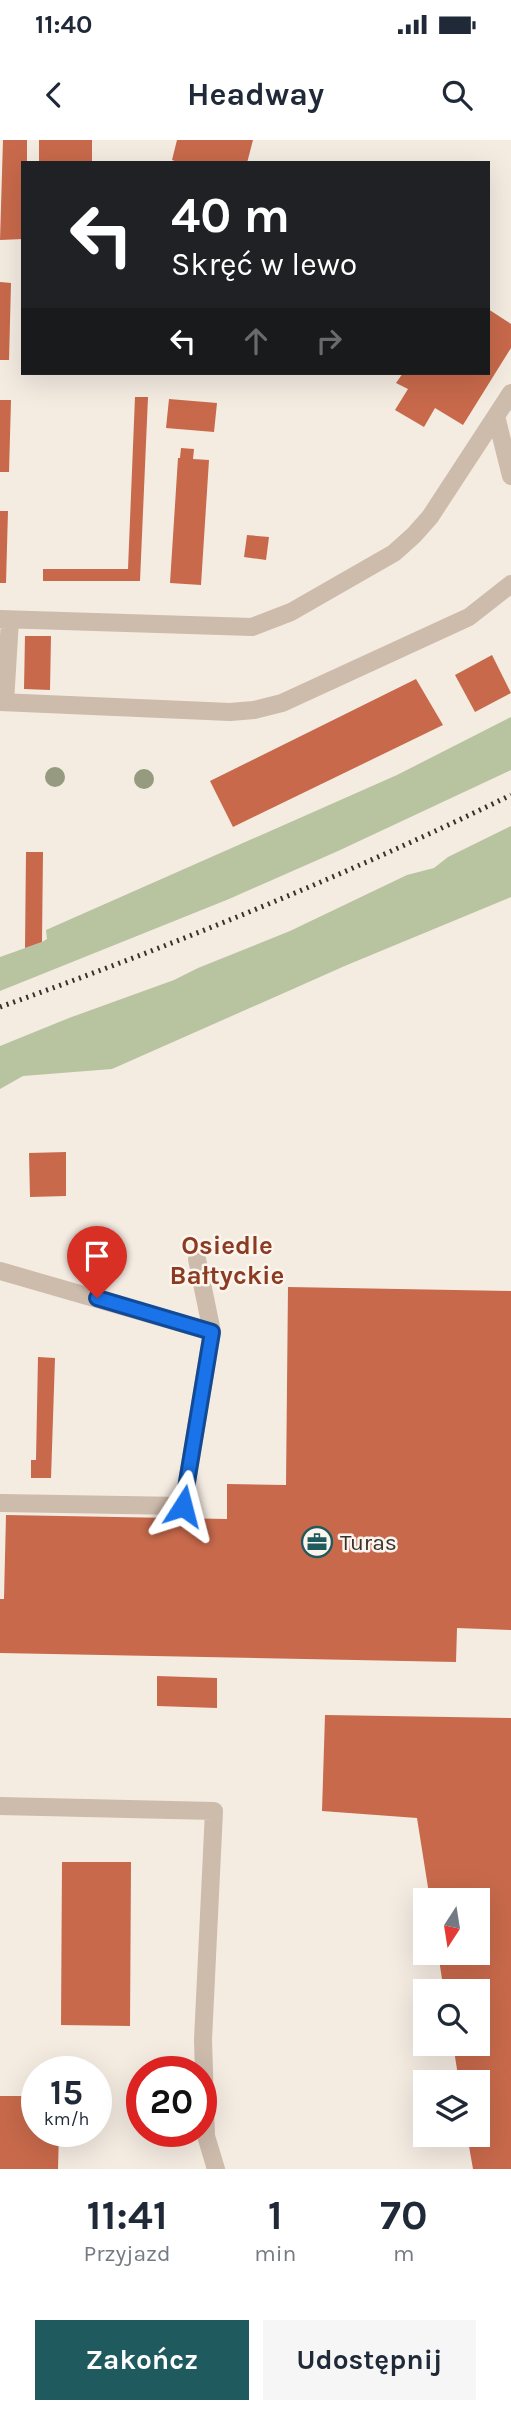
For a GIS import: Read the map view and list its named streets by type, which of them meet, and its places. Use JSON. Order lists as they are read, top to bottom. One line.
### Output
{"districts":["Osiedle Bałtyckie"],"places":{"office":["Turas"]},"north":"bottom","page":{"status":"11:40","header":"Headway","turn":["40 m","Skręć w lewo"],"speed":"15 km/h","limit":"20","eta":["11:41","Przyjazd","1","min","70","m"],"buttons":["Zakończ","Udostępnij"]}}
